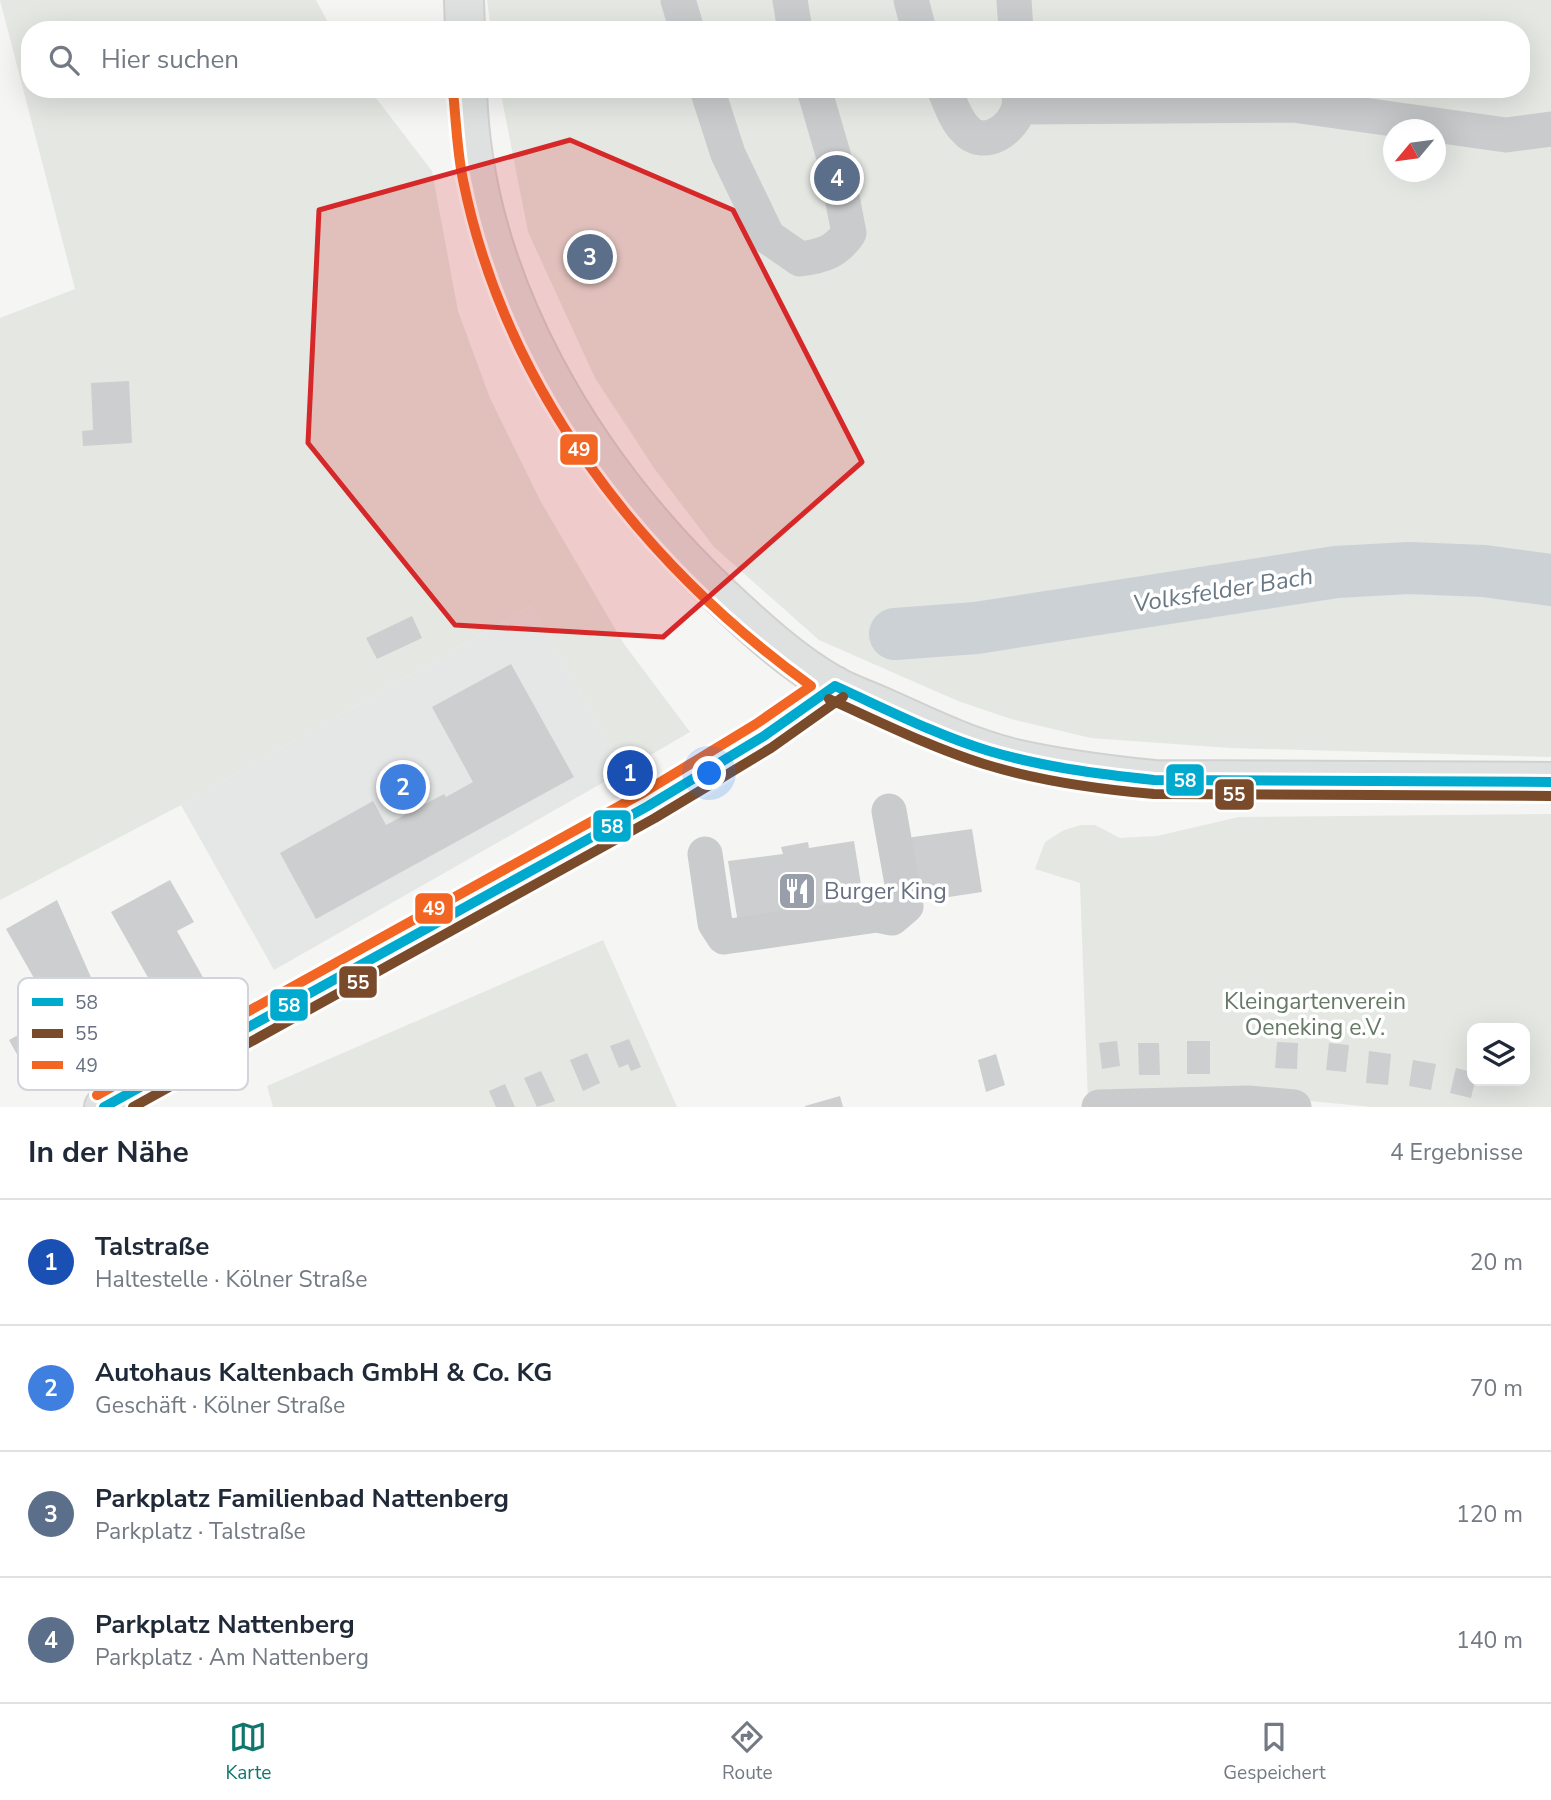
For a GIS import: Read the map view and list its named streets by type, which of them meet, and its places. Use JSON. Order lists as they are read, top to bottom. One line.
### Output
{"water":["Volksfelder Bach"],"parks":["Kleingartenverein Oeneking e.V."],"places":{"restaurant":["Burger King"]},"lines":["transit line 49","transit line 58","transit line 55"],"legend":["58","55","49"],"north":"bottom left","page":{"search":"Hier suchen","pins":["4","3","1","2"],"heading":["In der Nähe","4 Ergebnisse"],"list":[{"mark":"1","name":"Talstraße","note":"Haltestelle · Kölner Straße","value":"20 m"},{"mark":"2","name":"Autohaus Kaltenbach GmbH & Co. KG","note":"Geschäft · Kölner Straße","value":"70 m"},{"mark":"3","name":"Parkplatz Familienbad Nattenberg","note":"Parkplatz · Talstraße","value":"120 m"},{"mark":"4","name":"Parkplatz Nattenberg","note":"Parkplatz · Am Nattenberg","value":"140 m"}],"nav":["Karte","Route","Gespeichert"]}}
